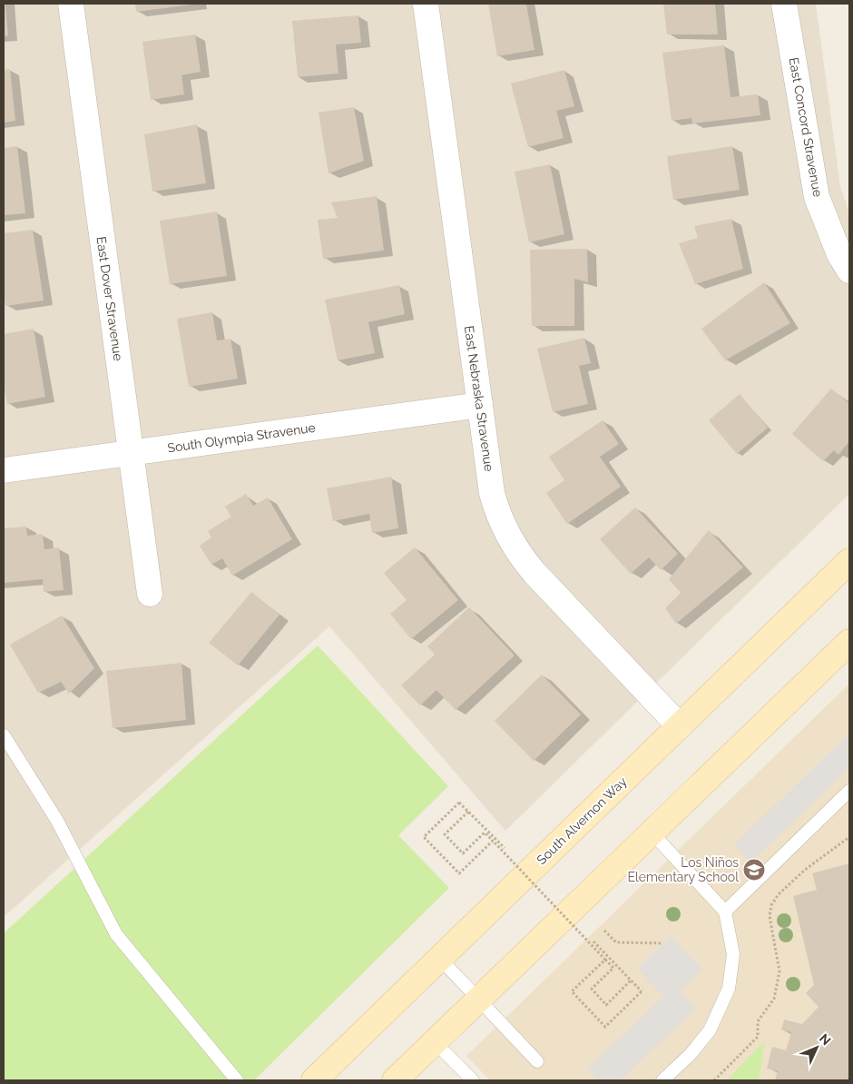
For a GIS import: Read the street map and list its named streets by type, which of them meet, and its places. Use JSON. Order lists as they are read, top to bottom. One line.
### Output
{"streets":{"main road":["South Alvernon Way"],"street":["East Concord Stravenue","East Dover Stravenue","East Nebraska Stravenue","South Olympia Stravenue"]},"crossings":[["East Dover Stravenue","South Olympia Stravenue"],["East Nebraska Stravenue","South Olympia Stravenue"],["East Nebraska Stravenue","South Alvernon Way"]],"places":{"school or university":["Los Niños Elementary School"]},"north":"top right"}
